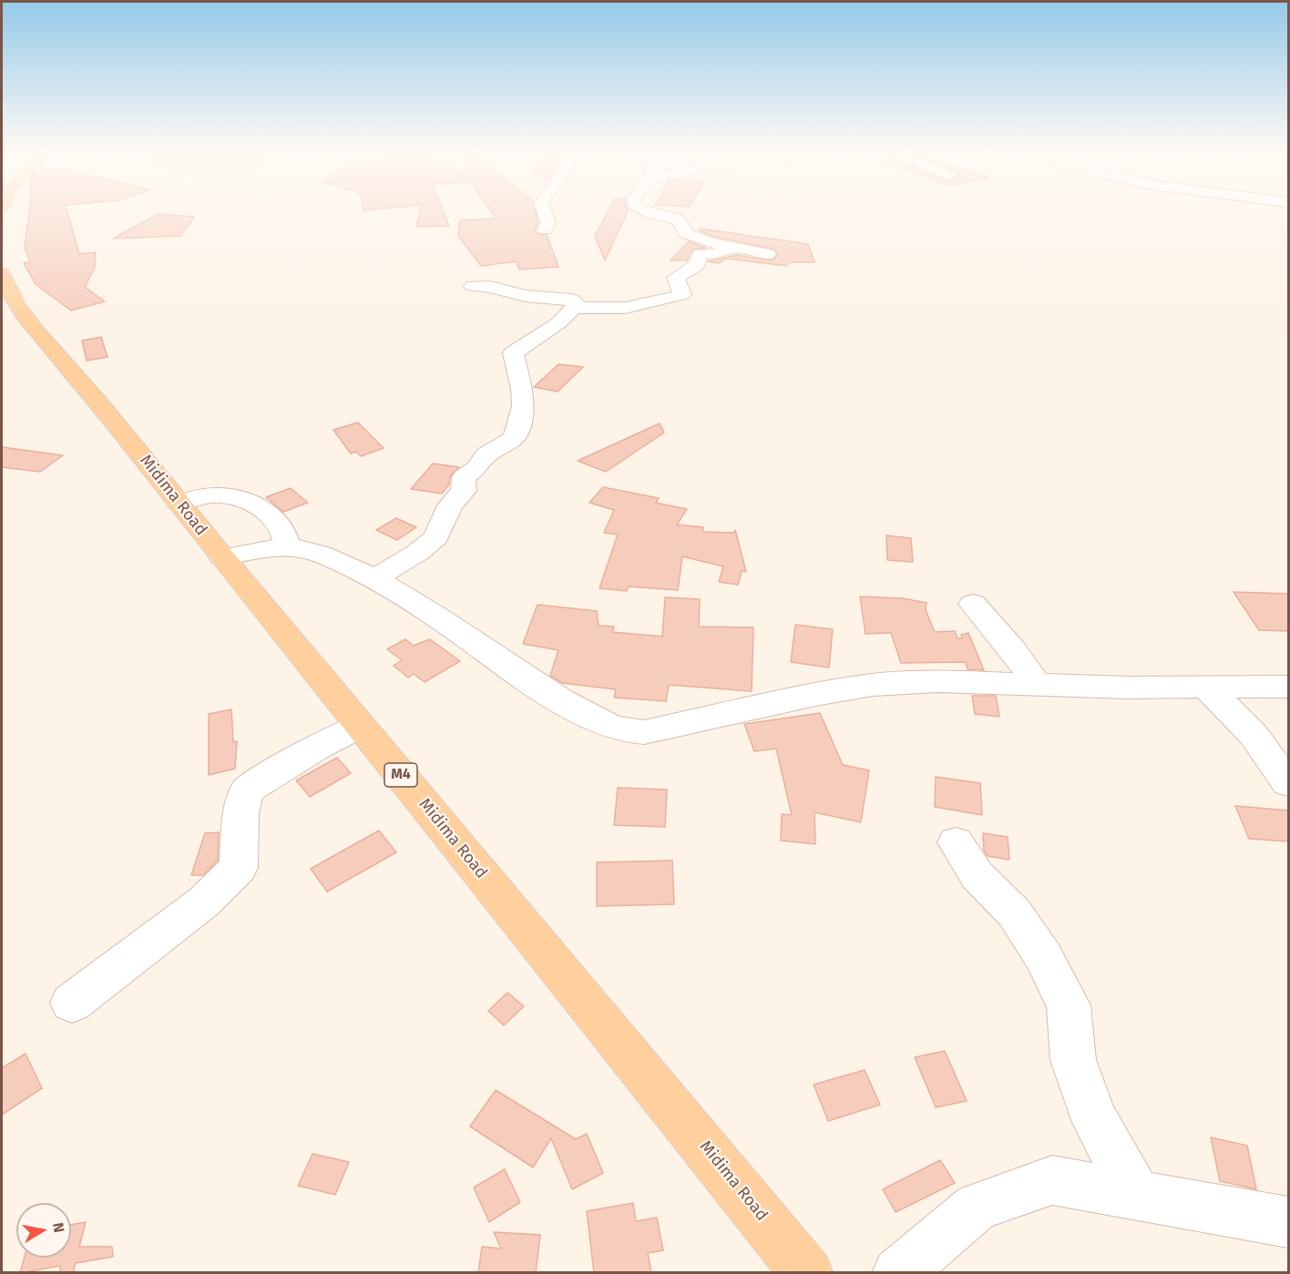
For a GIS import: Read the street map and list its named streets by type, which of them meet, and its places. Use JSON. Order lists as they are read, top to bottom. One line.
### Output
{"streets":{"main road":["Midima Road","M4"]},"north":"right"}
